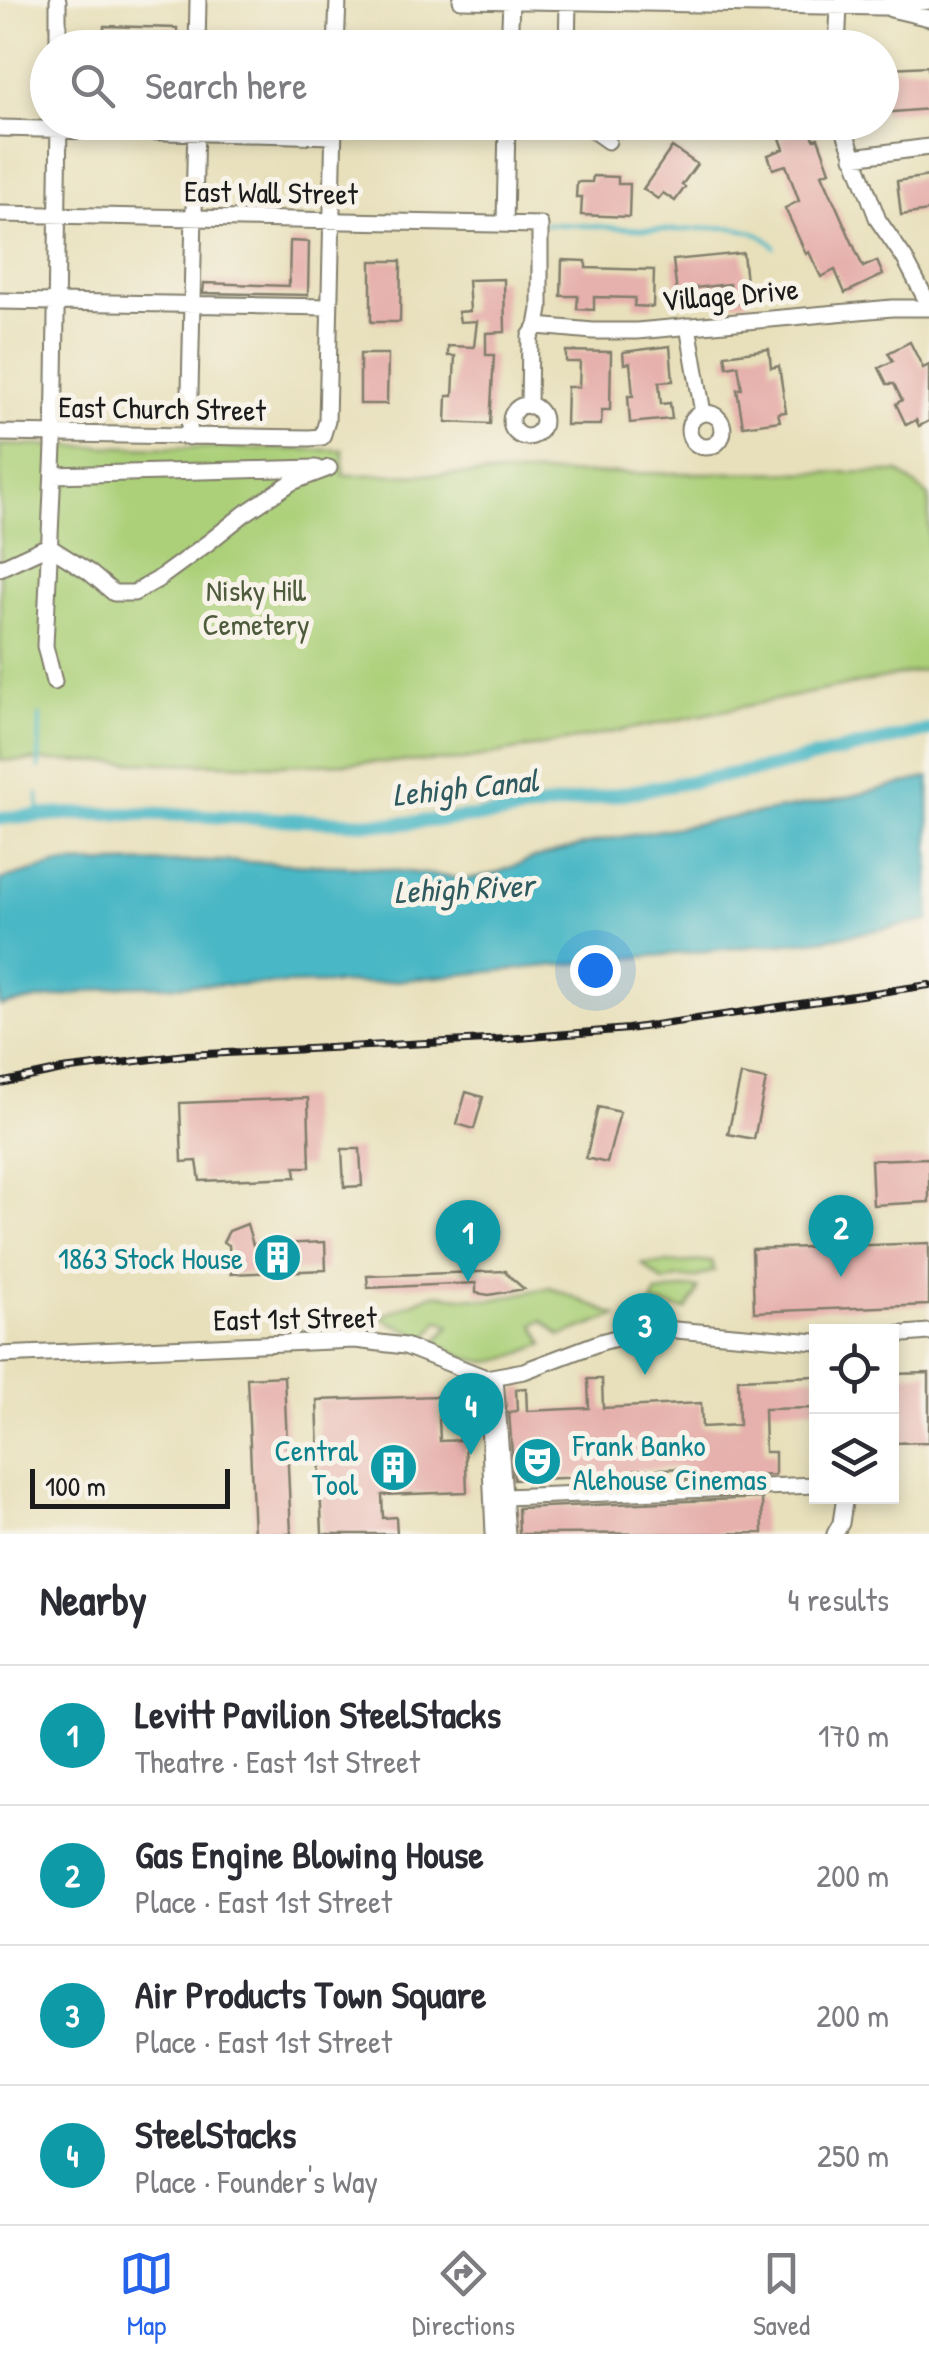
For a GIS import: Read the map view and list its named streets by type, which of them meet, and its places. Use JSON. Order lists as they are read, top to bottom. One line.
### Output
{"streets":{"street":["East Wall Street","Village Drive","East Church Street","East 1st Street"]},"crossings":[["East Wall Street","Village Drive"]],"water":["Lehigh Canal","Lehigh River"],"parks":["Nisky Hill Cemetery"],"places":{"building":["1863 Stock House","Central Tool"],"theatre":["Frank Banko Alehouse Cinemas"]},"scale_bar":"100 m","page":{"search":"Search here","pins":["2","1","3","4"],"scale":"100 m","heading":["Nearby","4 results"],"list":[{"mark":"1","name":"Levitt Pavilion SteelStacks","note":"Theatre · East 1st Street","value":"170 m"},{"mark":"2","name":"Gas Engine Blowing House","note":"Place · East 1st Street","value":"200 m"},{"mark":"3","name":"Air Products Town Square","note":"Place · East 1st Street","value":"200 m"},{"mark":"4","name":"SteelStacks","note":"Place · Founder's Way","value":"250 m"}],"nav":["Map","Directions","Saved"]}}
